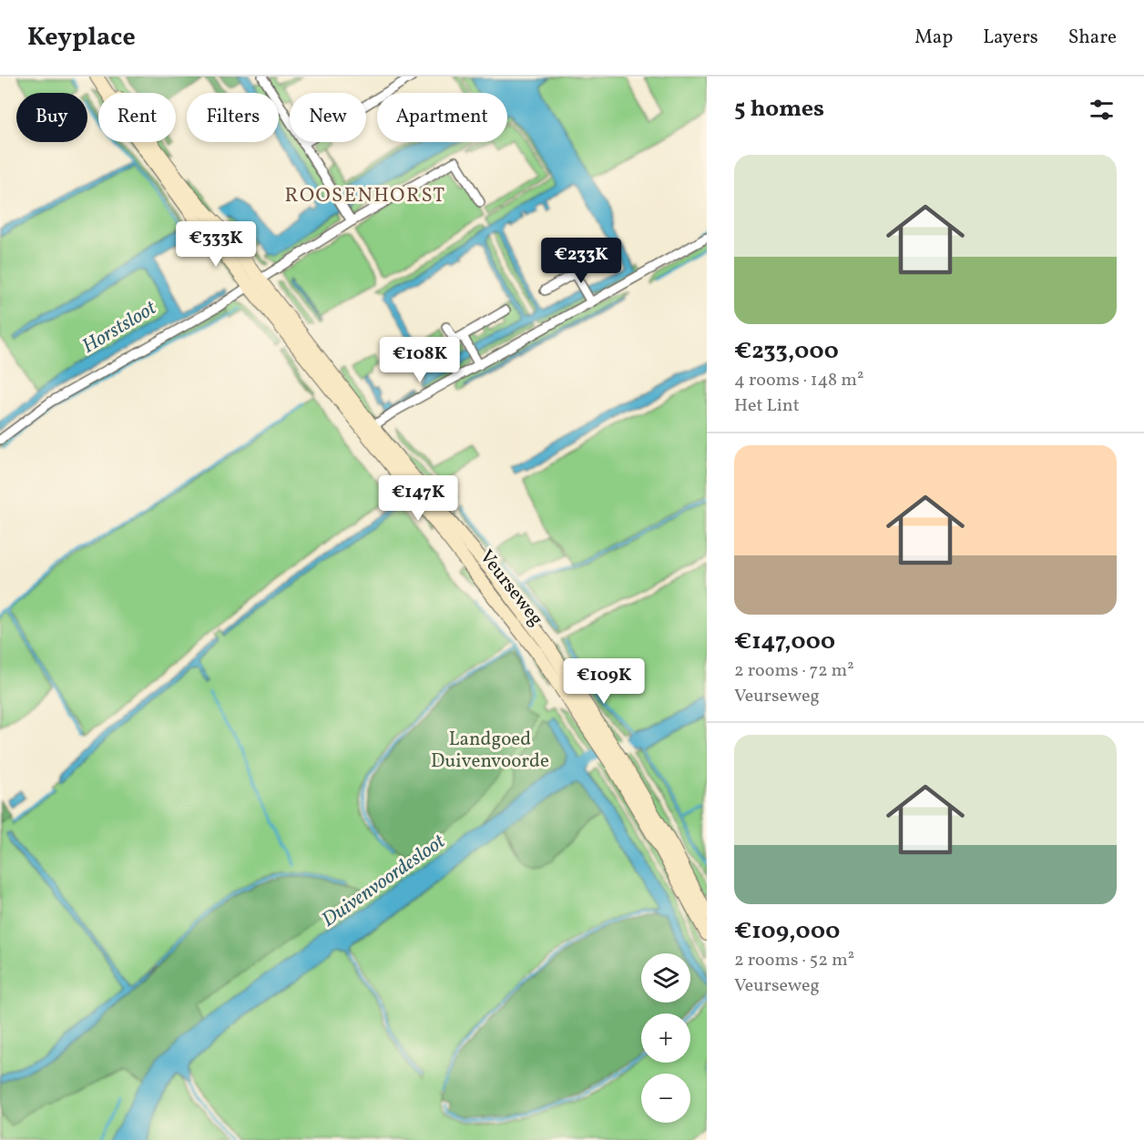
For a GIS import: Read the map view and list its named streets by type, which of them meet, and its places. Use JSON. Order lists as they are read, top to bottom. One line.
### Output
{"streets":{"main road":["Veurseweg"]},"districts":["ROOSENHORST"],"water":["Horstsloot","Duivenvoordesloot"],"parks":["Landgoed Duivenvoorde"],"page":{"header":"Keyplace","nav":["Map","Layers","Share"],"heading":"5 homes","chip":["Buy","Rent","Filters","New","Apartment"],"list":[{"name":"€233,000","note":"4 rooms · 148 m² · Het Lint"},{"name":"€147,000","note":"2 rooms · 72 m² · Veurseweg"},{"name":"€109,000","note":"2 rooms · 52 m² · Veurseweg"}],"price":["€333K","€233K","€108K","€147K","€109K"],"map_buttons":["+","−"]}}
